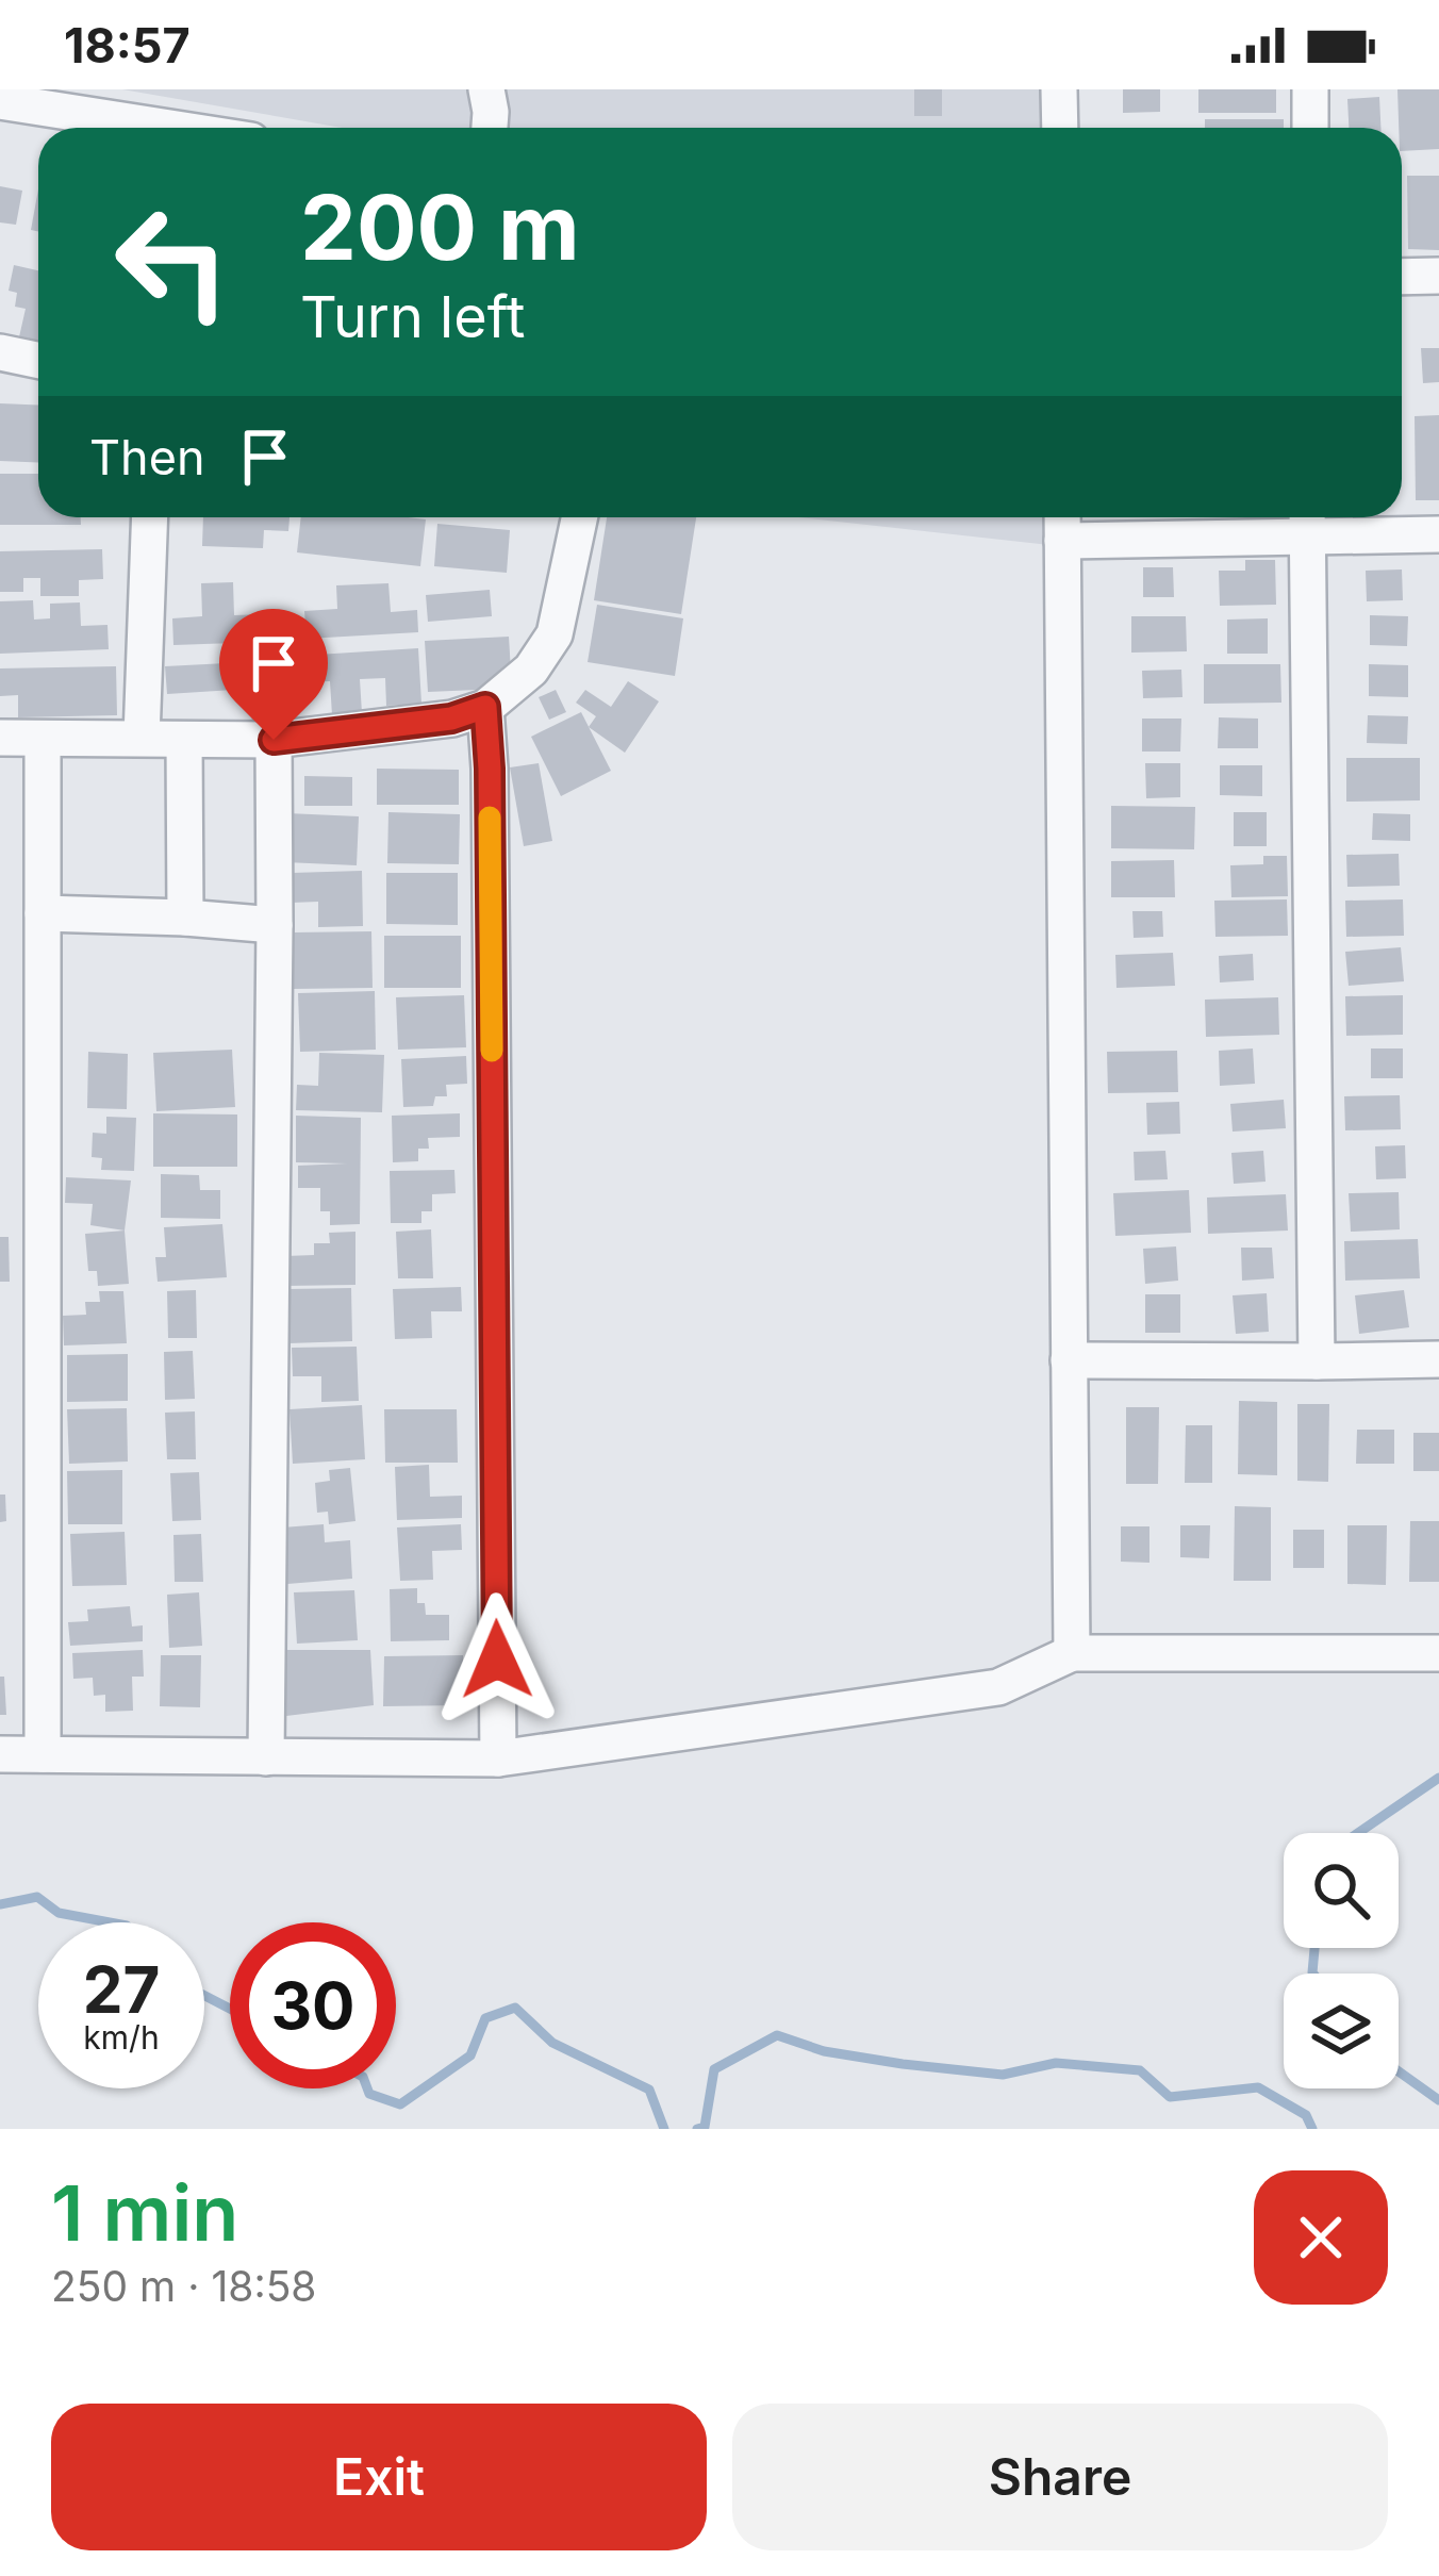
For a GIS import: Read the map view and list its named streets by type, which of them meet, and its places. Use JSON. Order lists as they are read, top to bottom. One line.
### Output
{"page":{"status":"18:57","turn":["200 m","Turn left"],"then":"Then","speed":"27 km/h","limit":"30","heading":["1 min","250 m · 18:58"],"buttons":["Exit","Share"]}}
